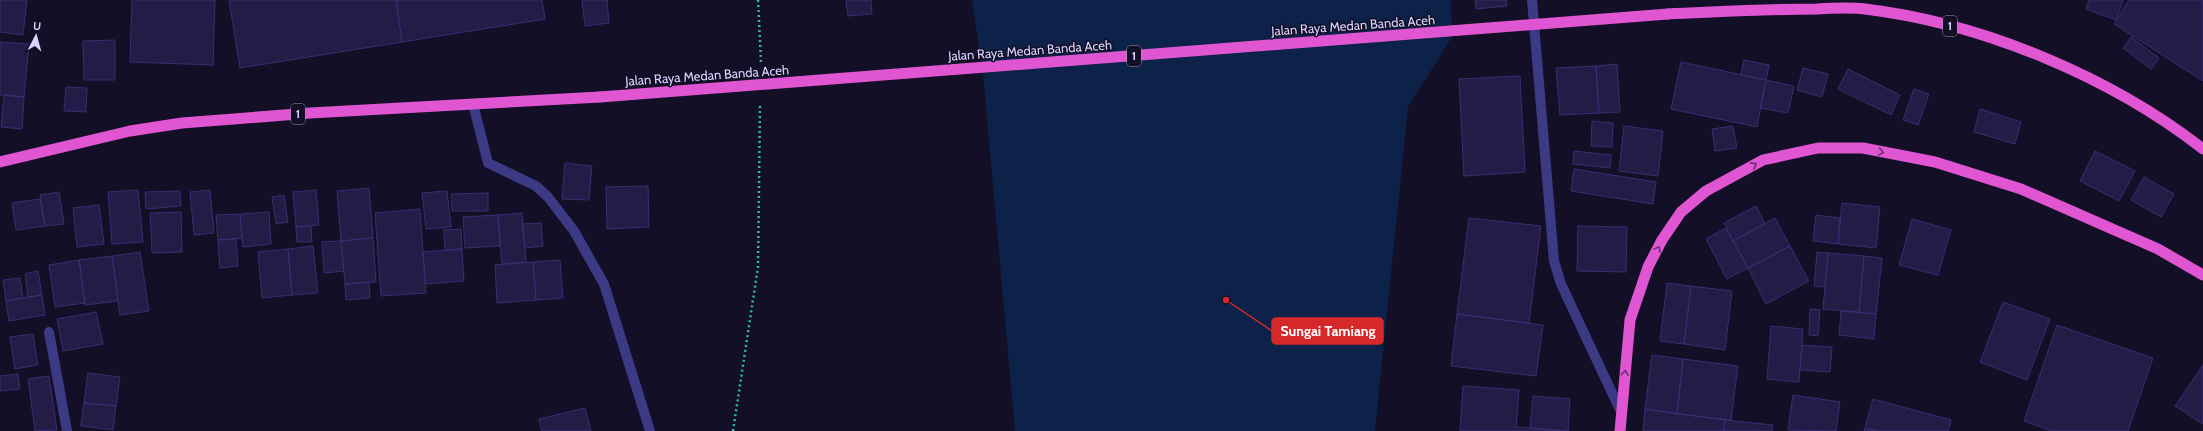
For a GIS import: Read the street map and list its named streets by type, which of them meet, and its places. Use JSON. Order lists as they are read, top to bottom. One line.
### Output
{"streets":{"highway":["Jalan Raya Medan Banda Aceh","1"]},"places":["Sungai Tamiang"],"north":"top"}
